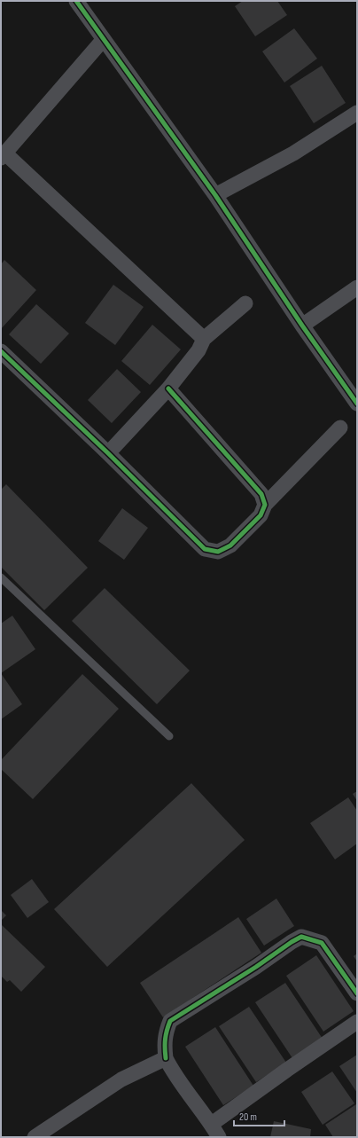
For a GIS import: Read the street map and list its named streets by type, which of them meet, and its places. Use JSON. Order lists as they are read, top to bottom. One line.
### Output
{"scale_bar":"20 m"}
